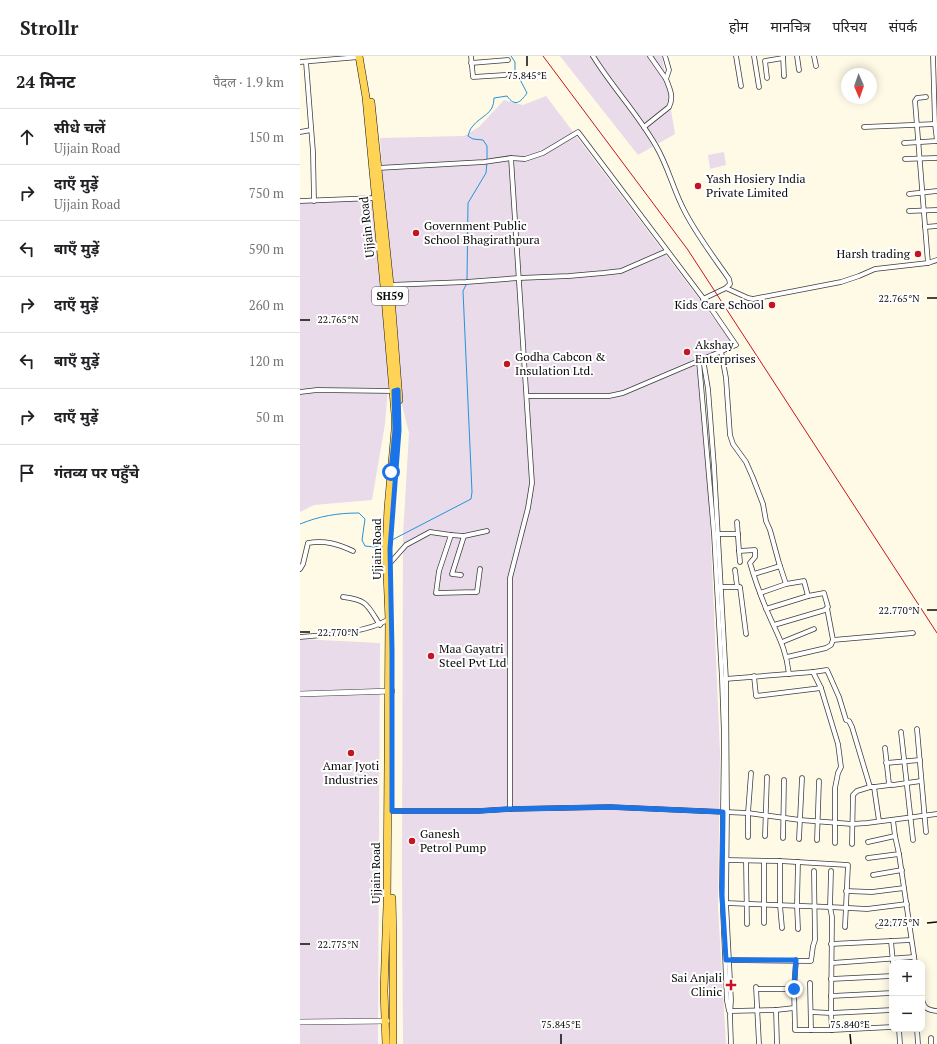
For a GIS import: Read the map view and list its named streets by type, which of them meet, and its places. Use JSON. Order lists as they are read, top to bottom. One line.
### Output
{"streets":{"main road":["Ujjain Road","SH59"]},"places":{"other":["Yash Hosiery India Private Limited","Government Public School Bhagirathpura","Harsh trading","Kids Care School","Akshay Enterprises","Godha Cabcon & Insulation Ltd.","Maa Gayatri Steel Pvt Ltd","Amar Jyoti Industries","Ganesh Petrol Pump"],"health":["Sai Anjali Clinic"]},"north":"bottom","page":{"header":"Strollr","nav":["होम","मानचित्र","परिचय","संपर्क"],"heading":["24 मिनट","पैदल · 1.9 km"],"list":[["सीधे चलें","Ujjain Road","150 m"],["दाएँ मुड़ें","Ujjain Road","750 m"],["बाएँ मुड़ें","590 m"],["दाएँ मुड़ें","260 m"],["बाएँ मुड़ें","120 m"],["दाएँ मुड़ें","50 m"],"गंतव्य पर पहुँचे"],"map_buttons":["+","−"]},"coordinates":["75.845°E","22.765°N","22.770°N","22.775°N","75.840°E"]}
